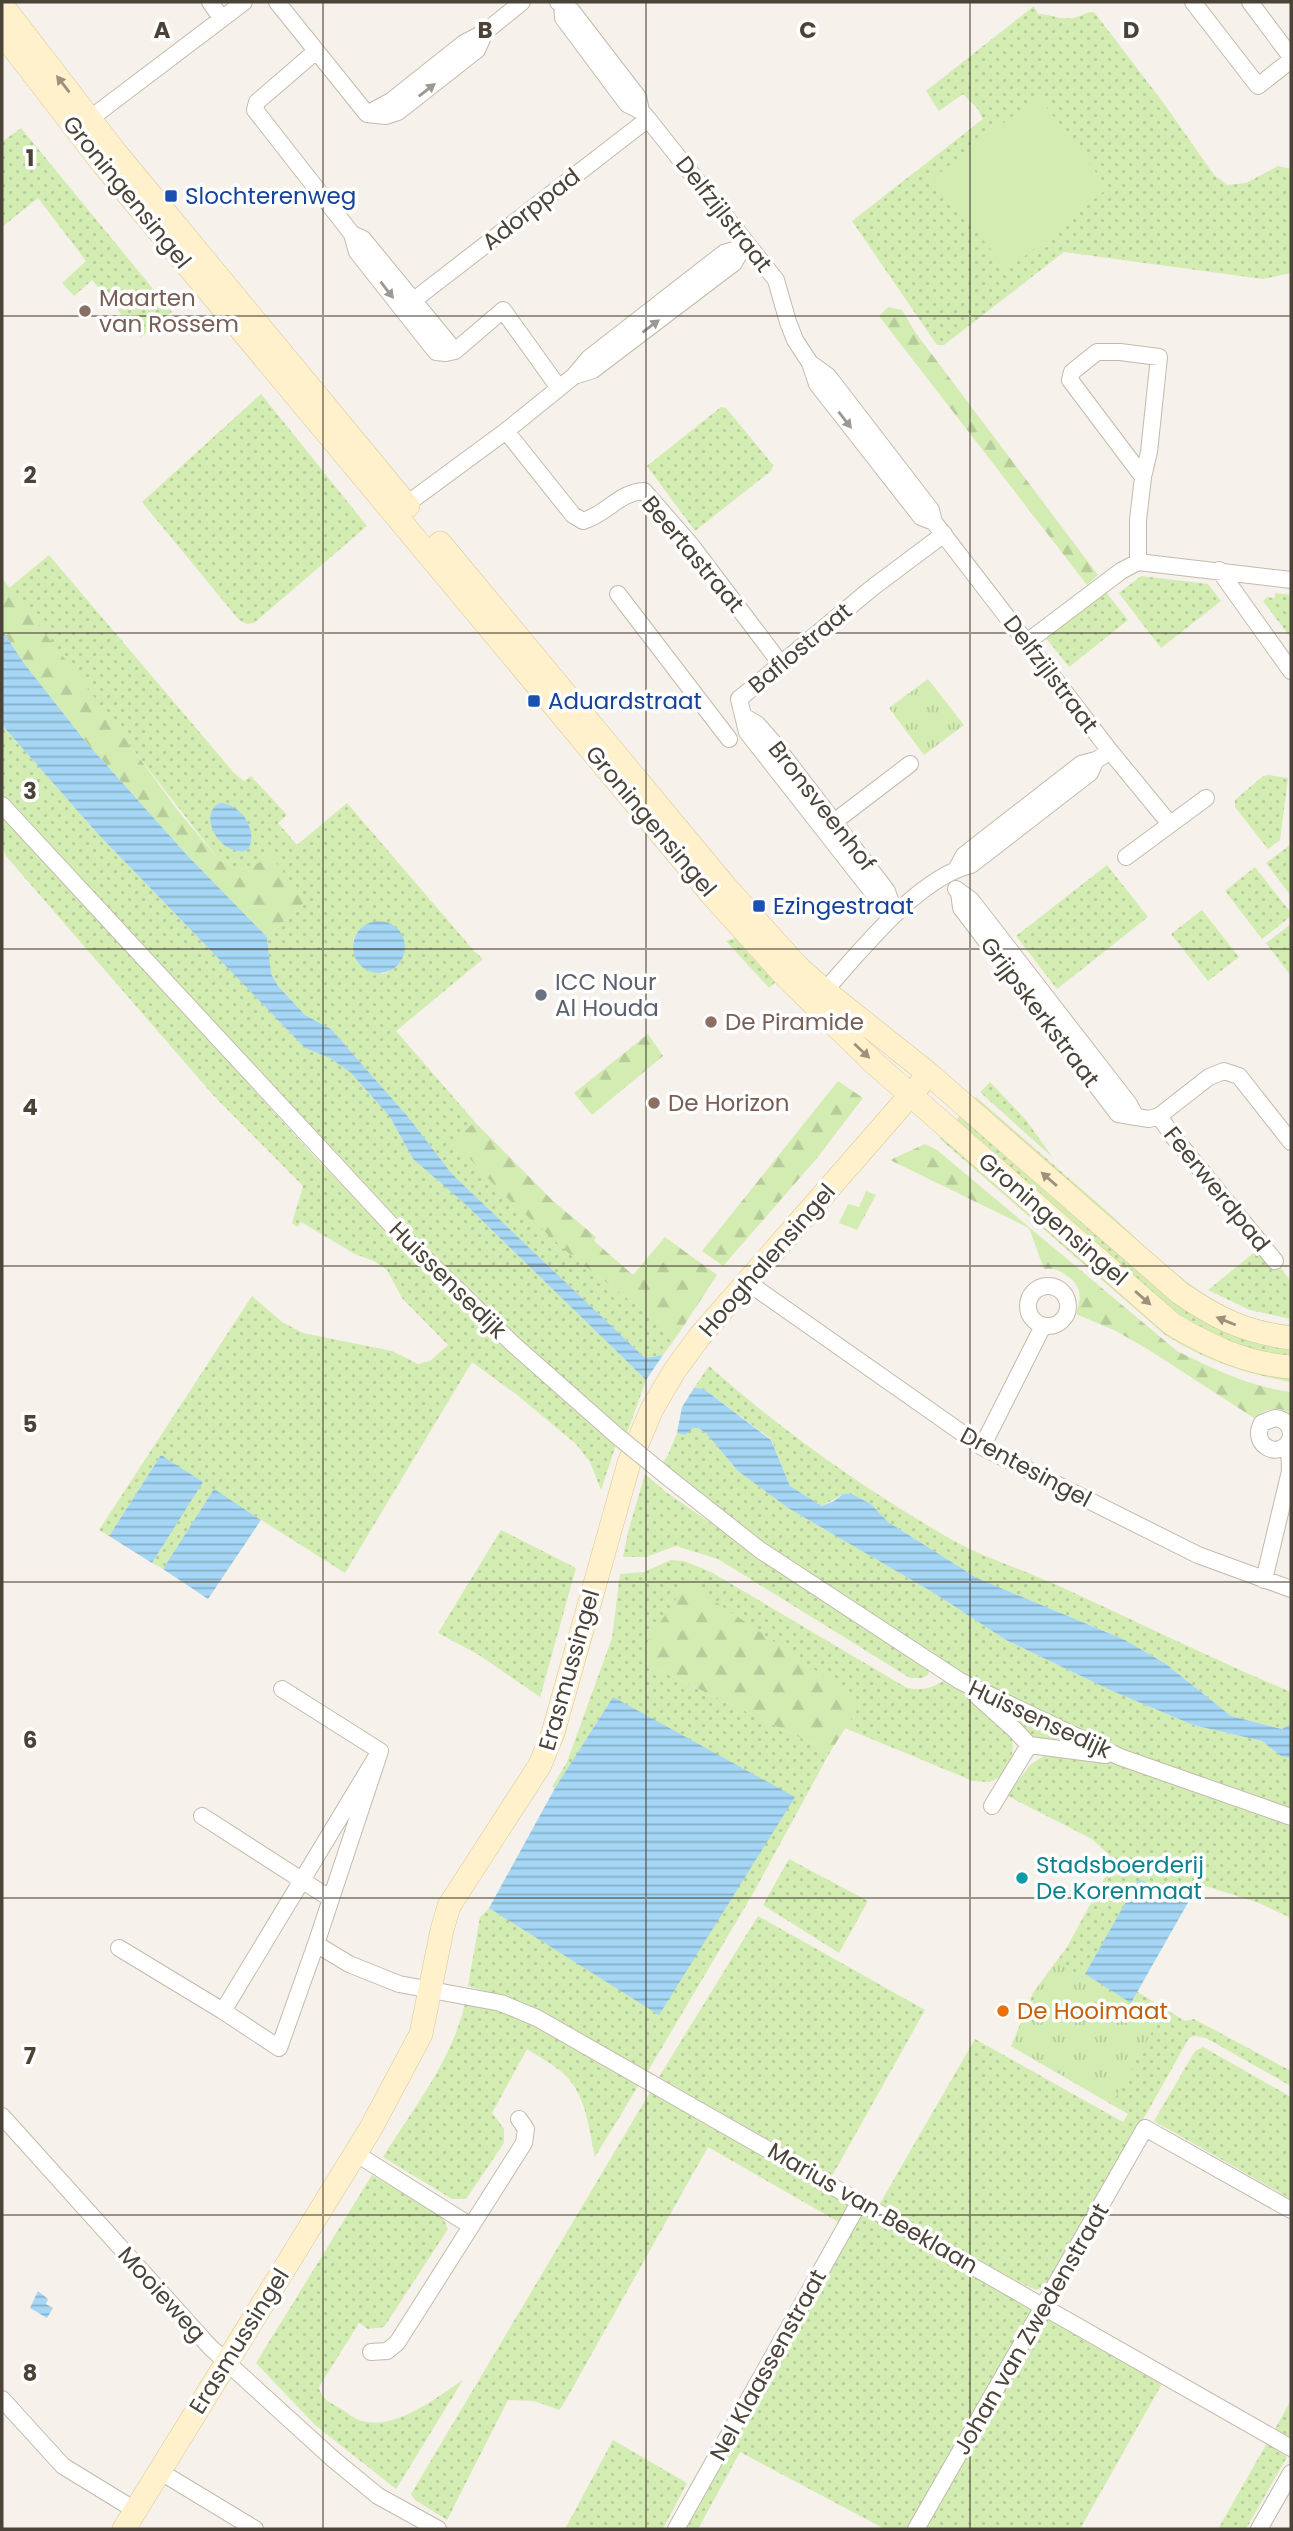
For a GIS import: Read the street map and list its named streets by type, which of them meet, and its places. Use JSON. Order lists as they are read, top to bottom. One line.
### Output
{"streets":{"street":["Groningensingel","Adorppad","Delfzijlstraat","Beertastraat","Baflostraat","Bronsveenhof","Grijpskerkstraat","Feerwerdpad","Hooghalensingel","Huissensedijk","Drentesingel","Erasmussingel","Marius van Beeklaan","Mooieweg","Johan van Zwedenstraat","Nel Klaassenstraat"]},"crossings":[["Groningensingel","Hooghalensingel"],["Adorppad","Delfzijlstraat"],["Delfzijlstraat","Baflostraat"],["Beertastraat","Baflostraat"],["Baflostraat","Bronsveenhof"],["Grijpskerkstraat","Feerwerdpad"],["Hooghalensingel","Drentesingel"],["Hooghalensingel","Erasmussingel"],["Erasmussingel","Marius van Beeklaan"],["Erasmussingel","Mooieweg"],["Marius van Beeklaan","Johan van Zwedenstraat"],["Marius van Beeklaan","Nel Klaassenstraat"]],"places":{"transit":["Slochterenweg","Aduardstraat","Ezingestraat"],"other":["Maarten van Rossem","ICC Nour Al Houda","De Piramide","De Horizon","Stadsboerderij De Korenmaat","De Hooimaat"]},"grid":{"columns":["A","B","C","D"],"rows":["1","2","3","4","5","6","7","8"]}}
